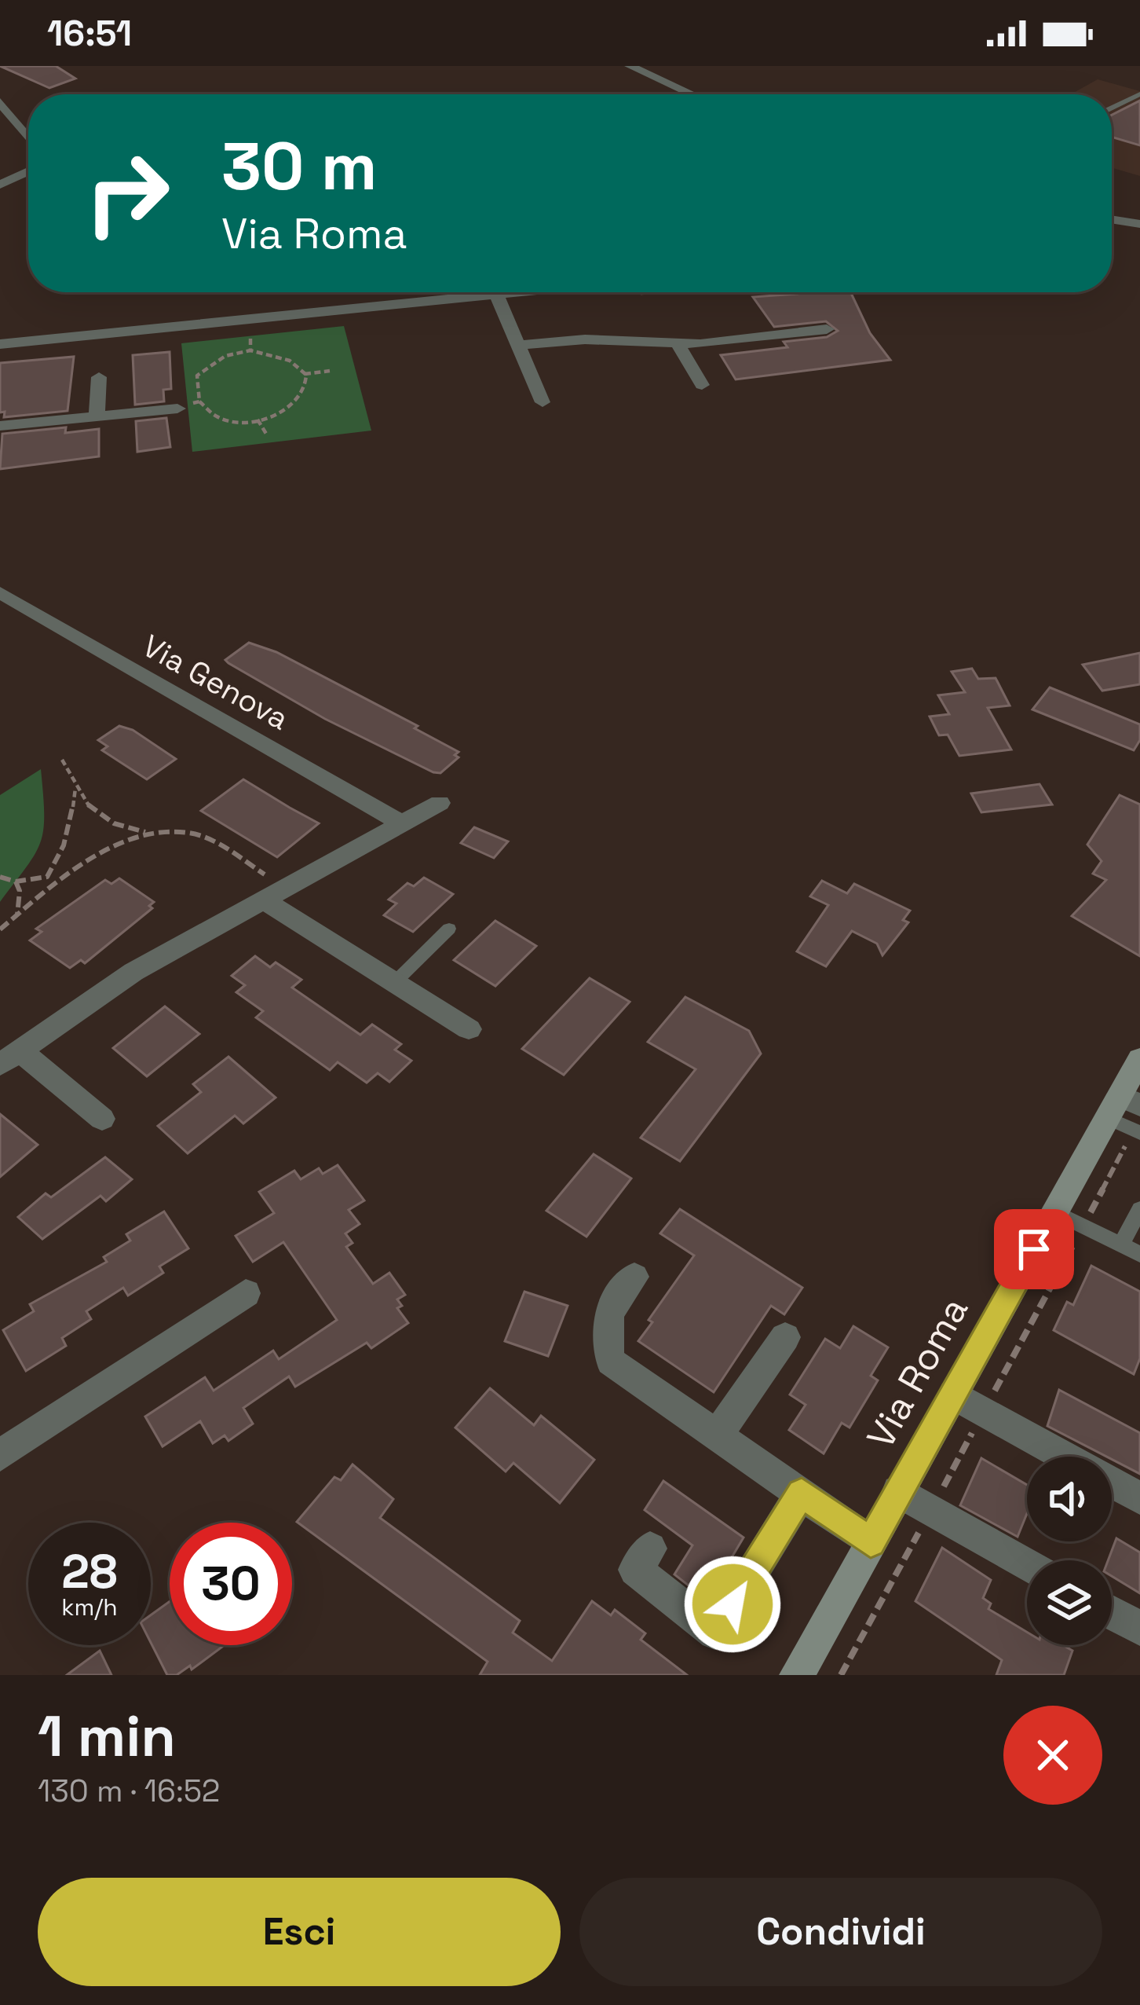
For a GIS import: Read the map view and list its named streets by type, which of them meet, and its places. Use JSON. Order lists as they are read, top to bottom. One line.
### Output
{"streets":{"main road":["Via Roma"],"street":["Via Genova"]},"page":{"status":"16:51","turn":["30 m","Via Roma"],"speed":"28 km/h","limit":"30","heading":["1 min","130 m · 16:52"],"buttons":["Esci","Condividi"]}}
